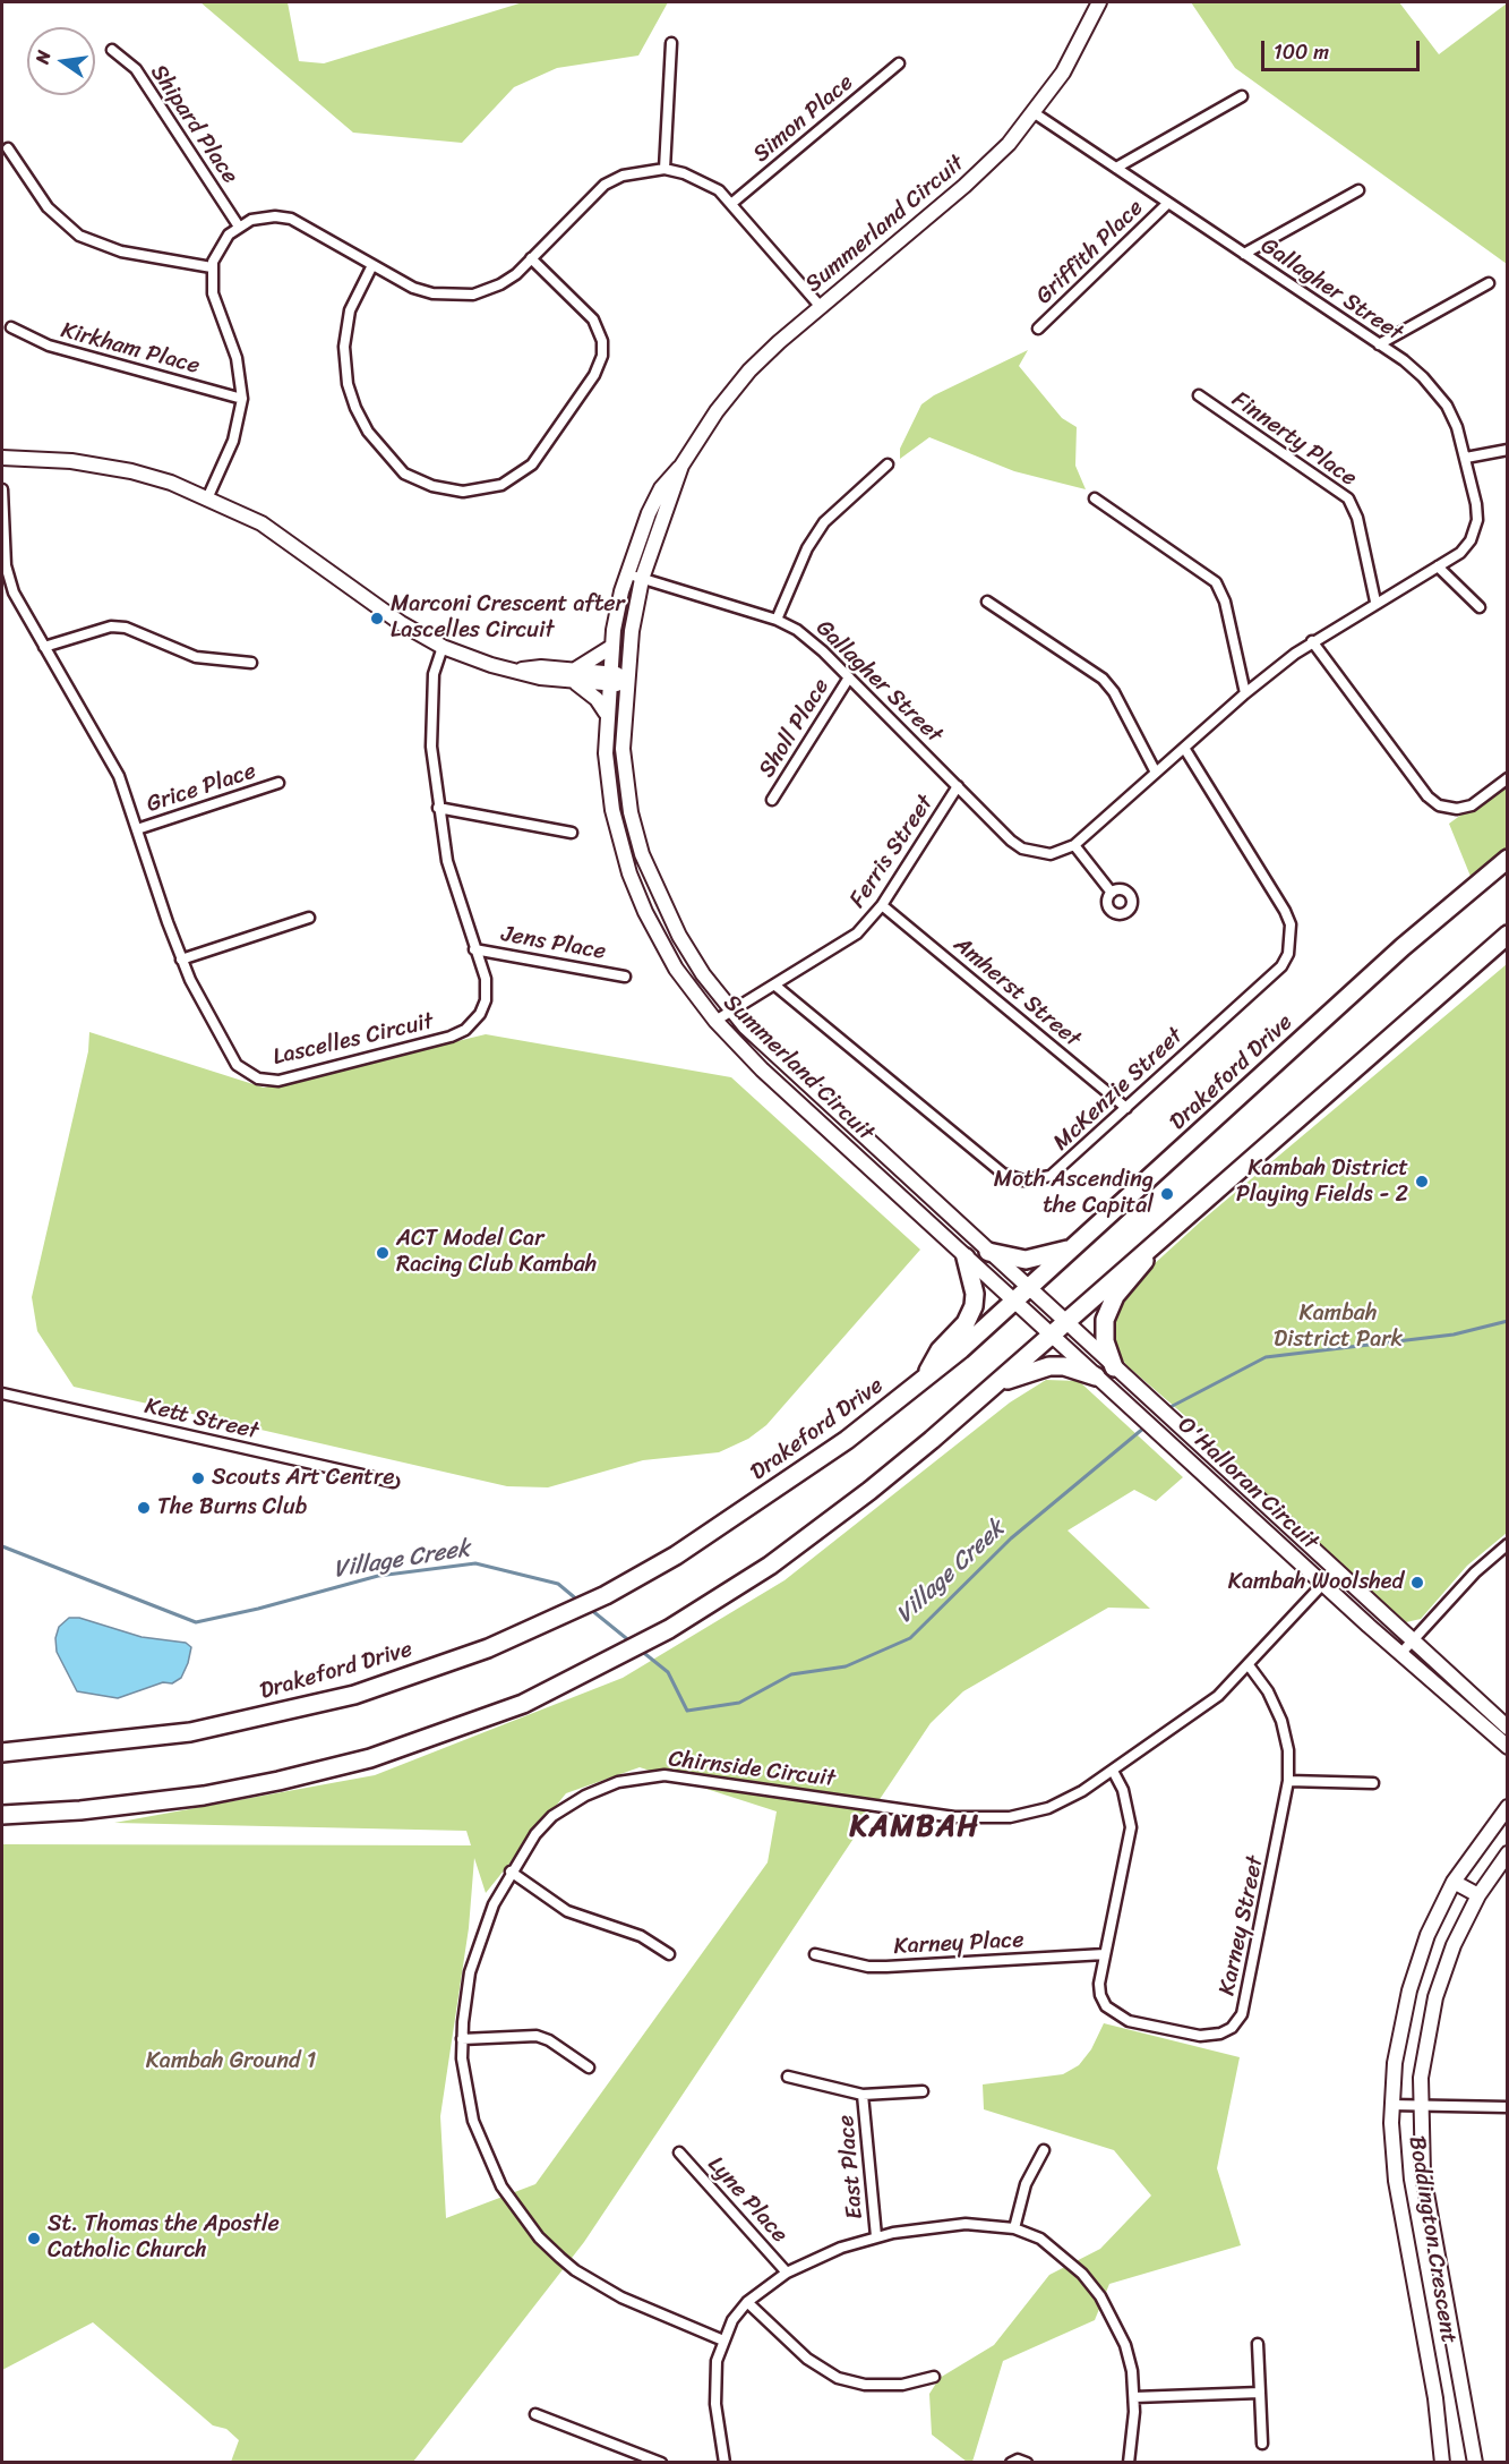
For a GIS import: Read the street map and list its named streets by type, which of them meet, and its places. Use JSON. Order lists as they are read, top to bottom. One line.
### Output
{"streets":{"highway":["Drakeford Drive"],"street":["Simon Place","Shipard Place","Summerland Circuit","Griffith Place","Gallagher Street","Kirkham Place","Finnerty Place","Sholl Place","Grice Place","Ferris Street","Jens Place","Amherst Street","Lascelles Circuit","McKenzie Street","Kett Street","O'Halloran Circuit","Chirnside Circuit","Karney Street","Karney Place","East Place","Lyne Place","Boddington Crescent"]},"crossings":[["Summerland Circuit","Gallagher Street"],["Summerland Circuit","Ferris Street"],["Summerland Circuit","Drakeford Drive"],["Summerland Circuit","O'Halloran Circuit"],["Griffith Place","Gallagher Street"],["Gallagher Street","Finnerty Place"],["Gallagher Street","Sholl Place"],["Gallagher Street","Ferris Street"],["Gallagher Street","McKenzie Street"],["Grice Place","Lascelles Circuit"],["Ferris Street","Amherst Street"],["Ferris Street","McKenzie Street"],["Jens Place","Lascelles Circuit"],["Amherst Street","McKenzie Street"],["O'Halloran Circuit","Chirnside Circuit"],["Chirnside Circuit","Karney Street"],["Karney Street","Karney Place"]],"districts":["KAMBAH"],"water":["Village Creek"],"parks":["Kambah District Park","Kambah Ground 1"],"places":["Marconi Crescent after Lascelles Circuit","Kambah District Playing Fields - 2","Moth Ascending the Capital","ACT Model Car Racing Club Kambah","Scouts Art Centre","The Burns Club","Kambah Woolshed","St. Thomas the Apostle Catholic Church"],"scale_bar":"100 m","north":"left"}
